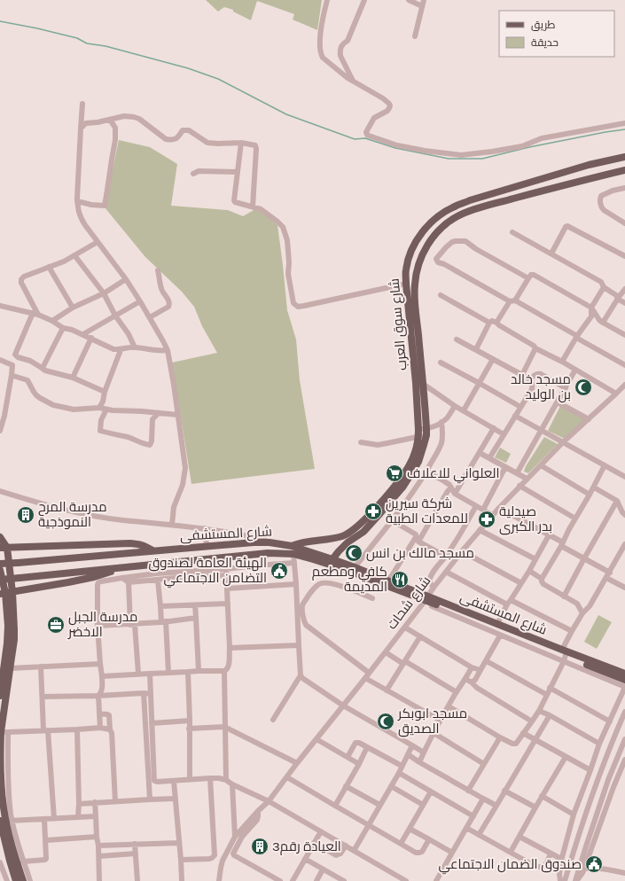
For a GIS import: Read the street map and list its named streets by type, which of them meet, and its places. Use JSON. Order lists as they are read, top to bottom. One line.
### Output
{"streets":{"main road":["شارع سوق العرب","شارع المستشفى"],"street":["شارع شحات"]},"crossings":[["شارع سوق العرب","شارع المستشفى"],["شارع المستشفى","شارع شحات"]],"places":{"mosque":["مسجد خالد بن الوليد","مسجد مالك بن انس","مسجد ابوبكر الصديق"],"supermarket":["العلواني للاعلاف"],"pharmacy":["شركة سيرين للمعدات الطبية","صيدلية بدر الكبرى"],"building":["مدرسة المرح النموذجية","3العيادة رقم"],"public building":["الهيئة العامة لصندوق التضامن الاجتماعي","صندوق الضمان الاجتماعي"],"restaurant":["كافي ومطعم المديمة"],"office":["مدرسة الجبل الاخضر"]},"legend":["طريق","حديقة"]}
